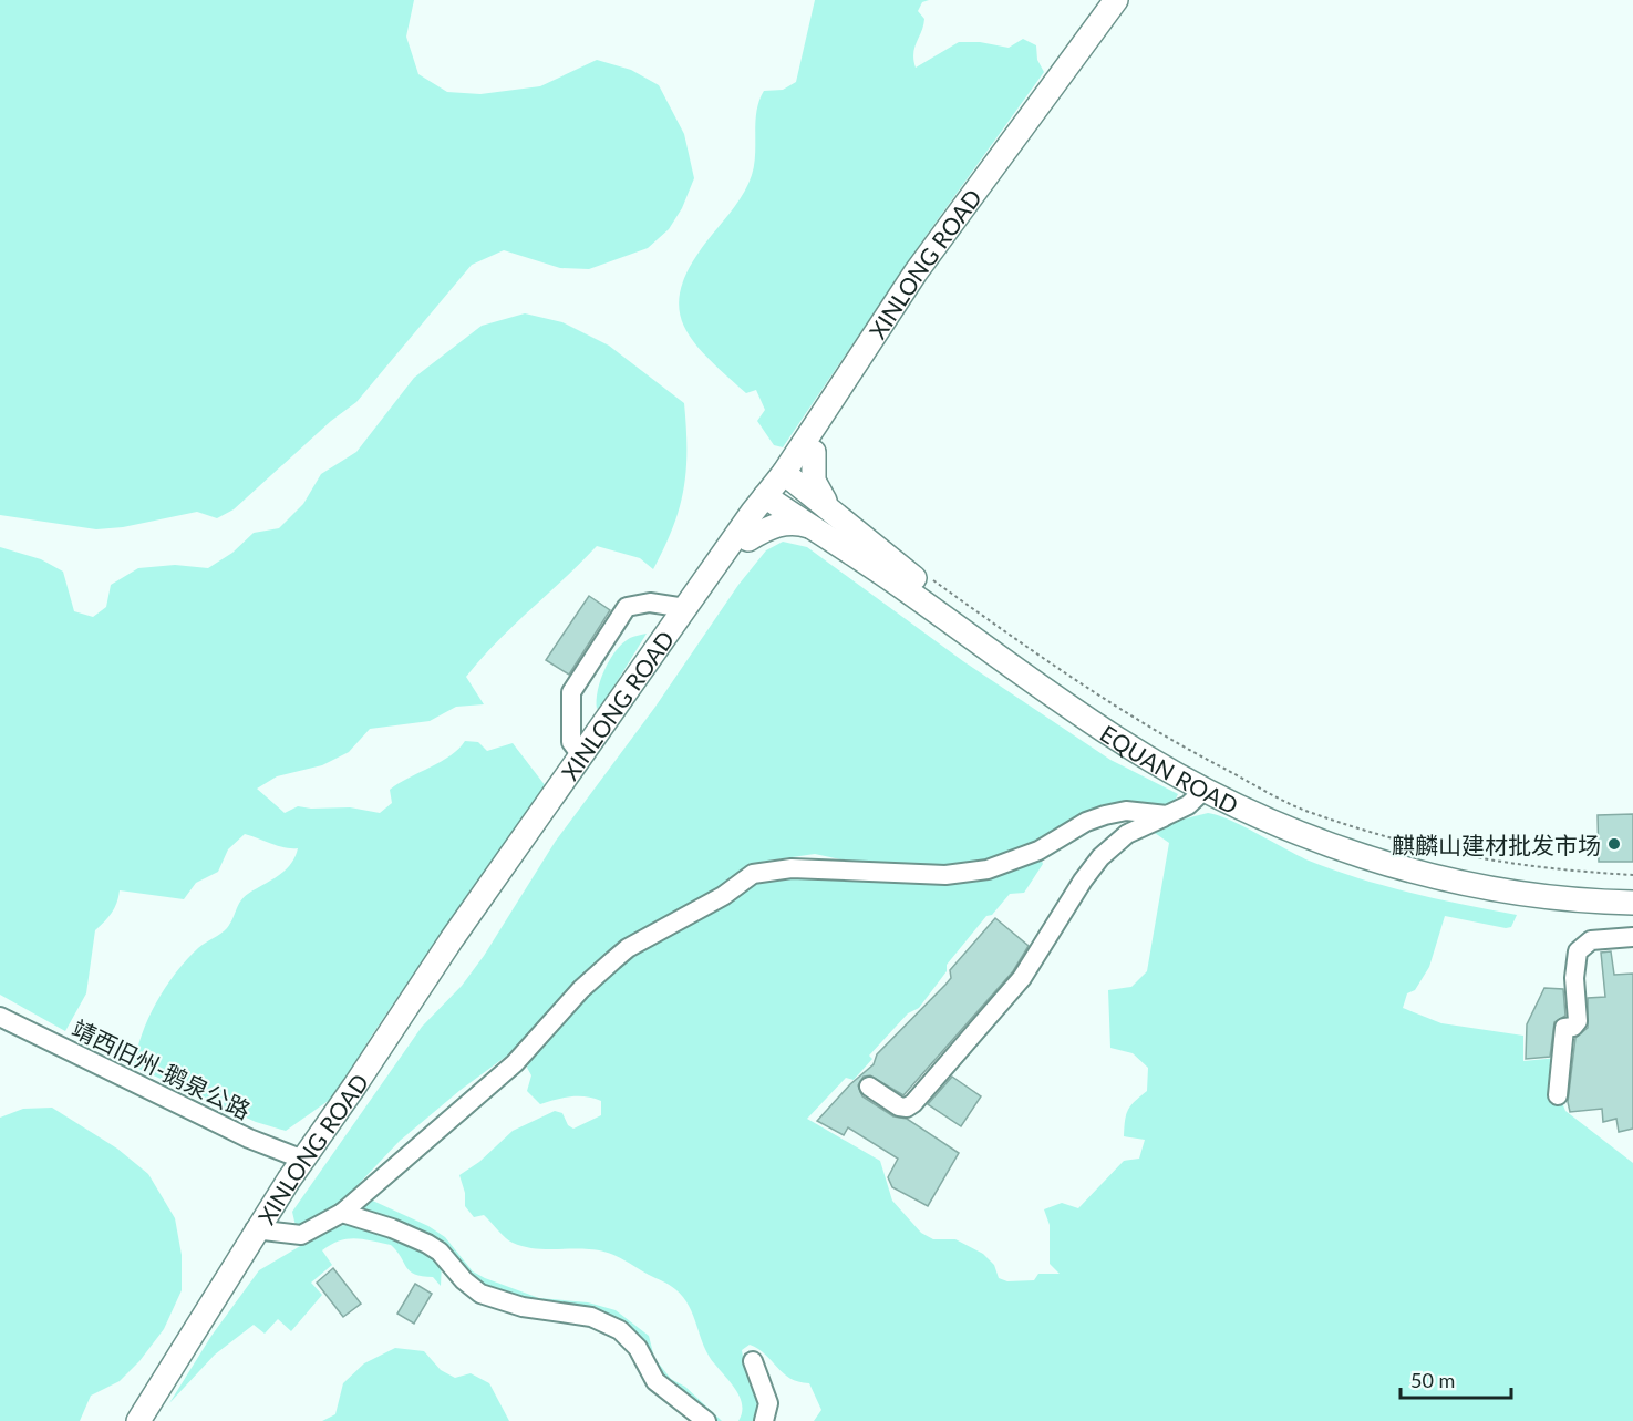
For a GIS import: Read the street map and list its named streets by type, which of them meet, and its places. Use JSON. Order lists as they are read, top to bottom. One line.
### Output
{"streets":{"main road":["XINLONG ROAD","EQUAN ROAD"],"street":["靖西旧州-鹅泉公路"]},"crossings":[["XINLONG ROAD","EQUAN ROAD"],["XINLONG ROAD","靖西旧州-鹅泉公路"]],"places":["麒麟山建材批发市场"],"scale_bar":"50 m"}
